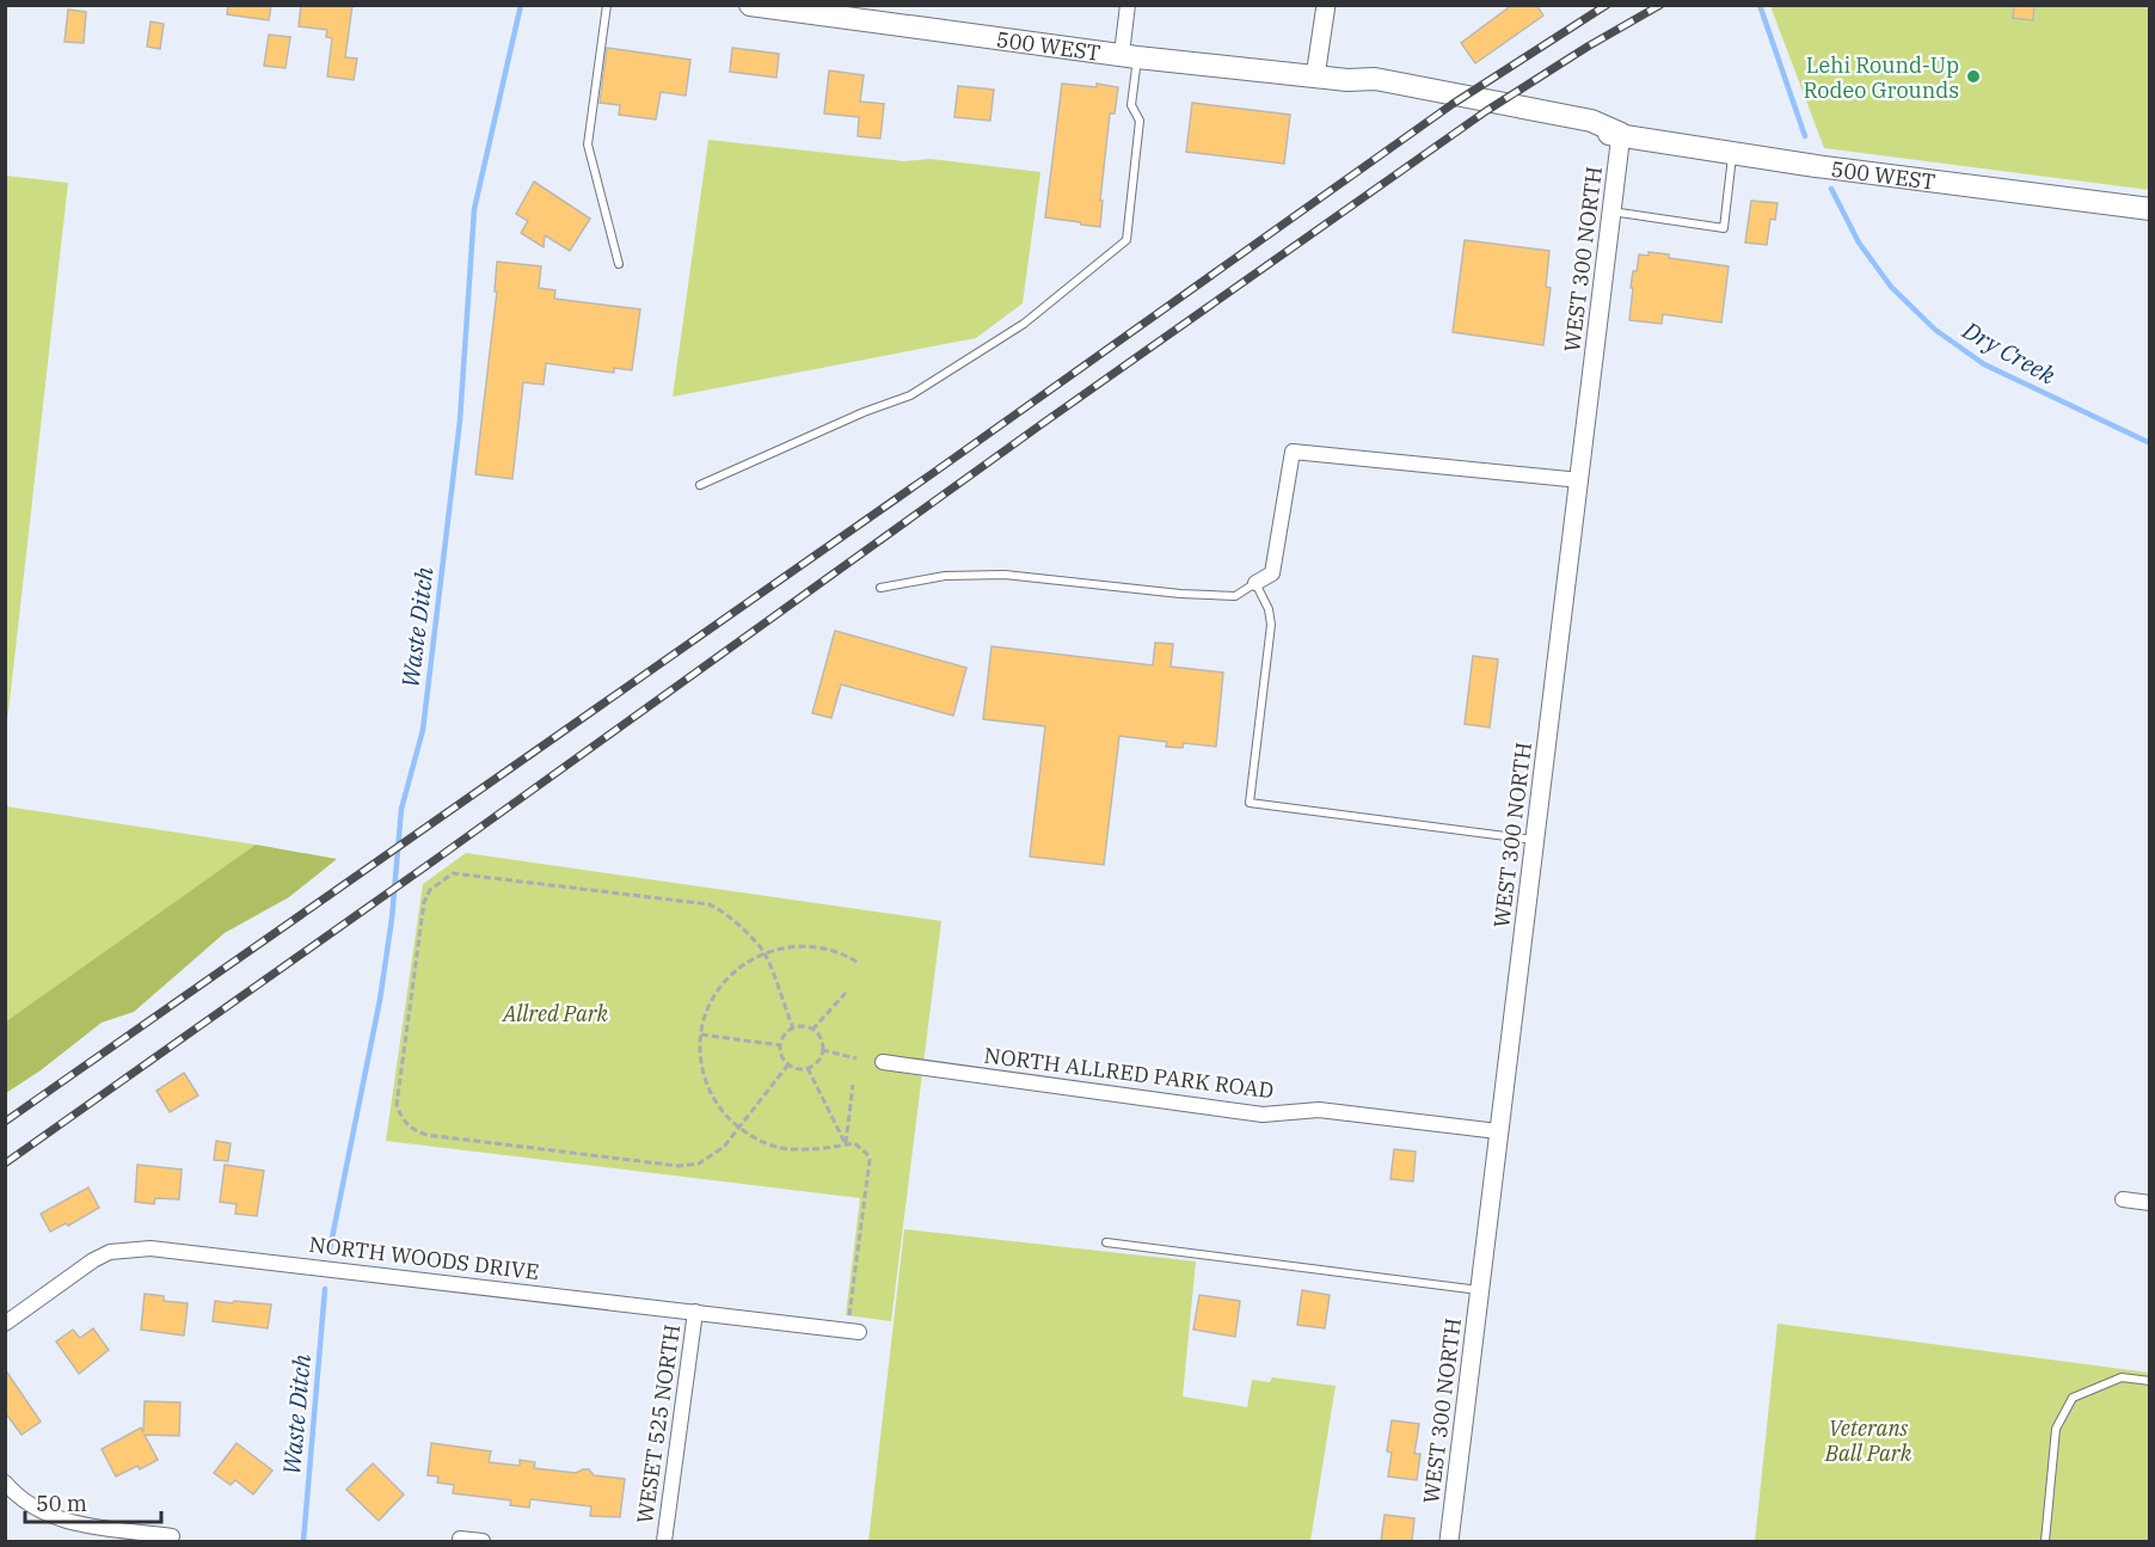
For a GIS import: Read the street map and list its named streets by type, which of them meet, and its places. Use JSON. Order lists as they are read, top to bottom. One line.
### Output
{"streets":{"main road":["500 WEST"],"street":["WEST 300 NORTH","NORTH ALLRED PARK ROAD","NORTH WOODS DRIVE","WESET 525 NORTH"]},"crossings":[["500 WEST","WEST 300 NORTH"],["WEST 300 NORTH","NORTH ALLRED PARK ROAD"],["NORTH WOODS DRIVE","WESET 525 NORTH"]],"water":["Dry Creek","Waste Ditch"],"parks":["Allred Park","Veterans Ball Park"],"places":["Lehi Round-Up Rodeo Grounds"],"scale_bar":"50 m"}
